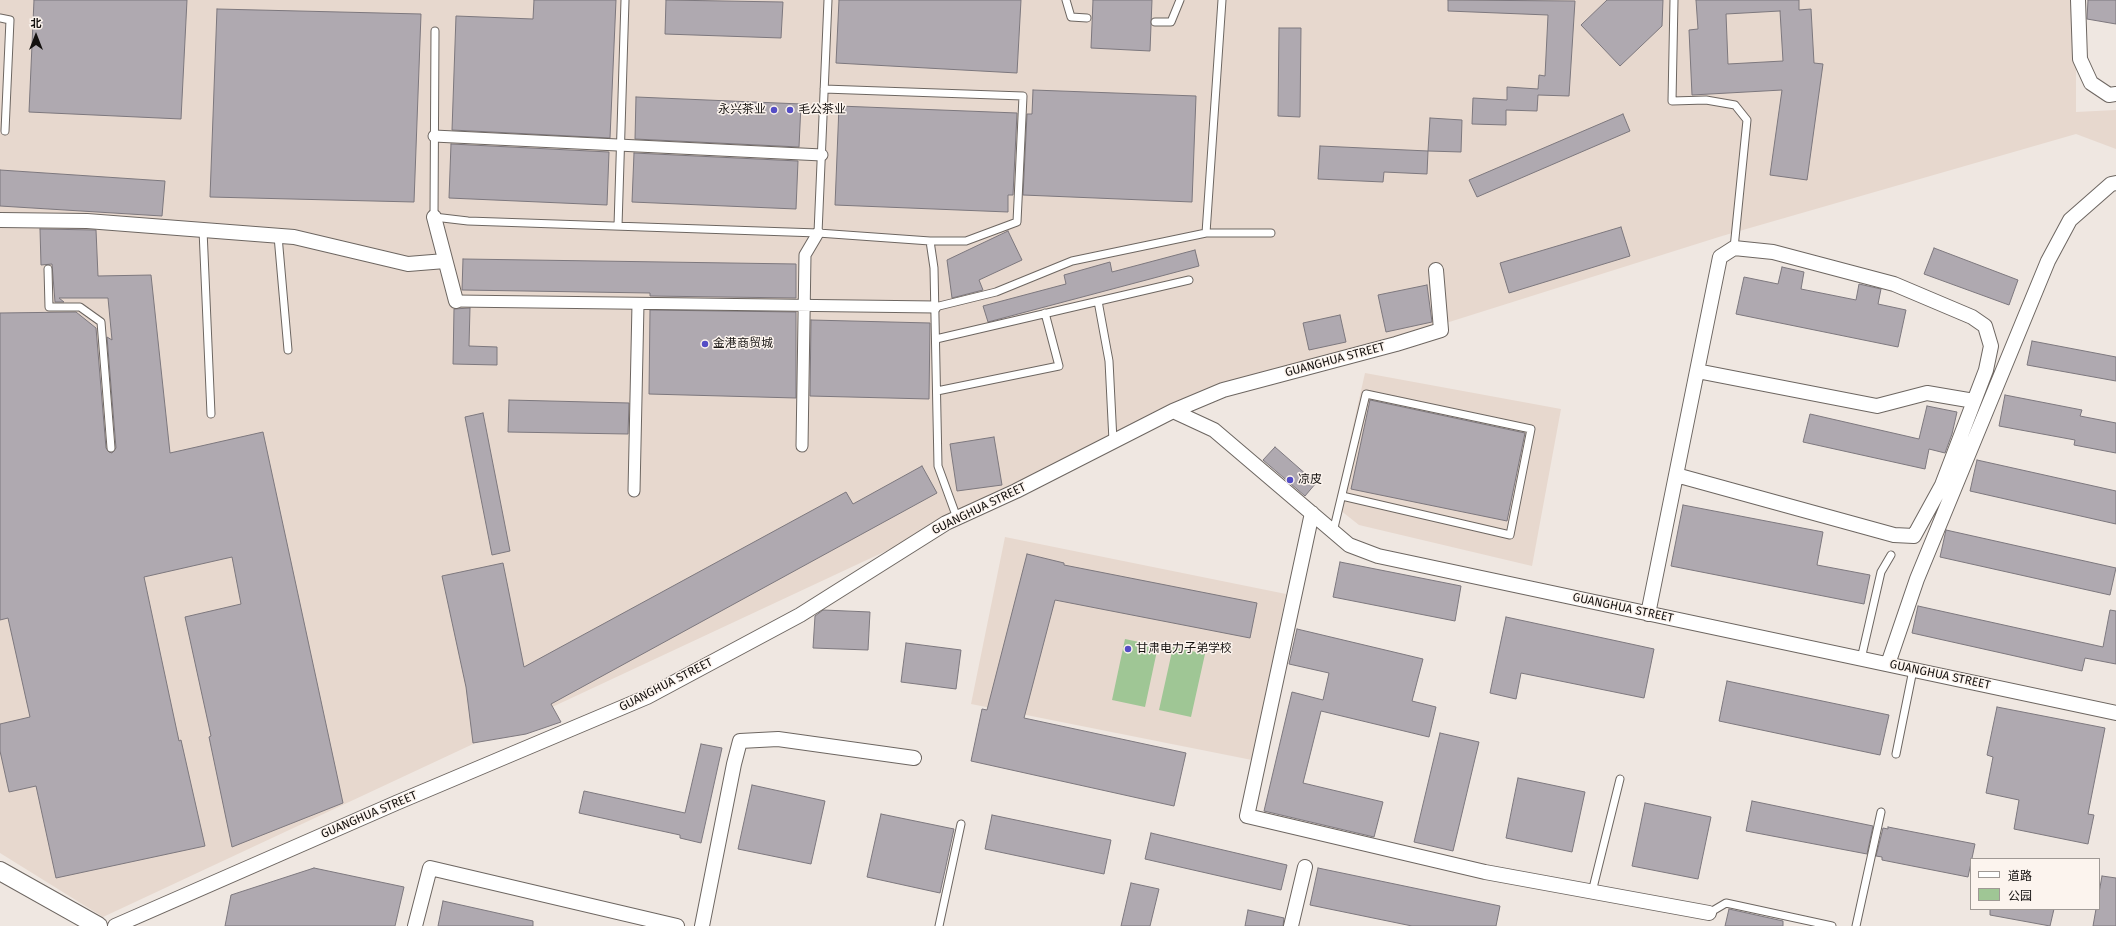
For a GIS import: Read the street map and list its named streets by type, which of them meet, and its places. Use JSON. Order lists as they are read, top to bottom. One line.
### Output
{"streets":{"street":["GUANGHUA STREET"]},"places":["永兴茶业","毛公茶业","金港商贸城","凉皮","甘肃电力子弟学校"],"legend":["道路","公园"],"north":"top"}
